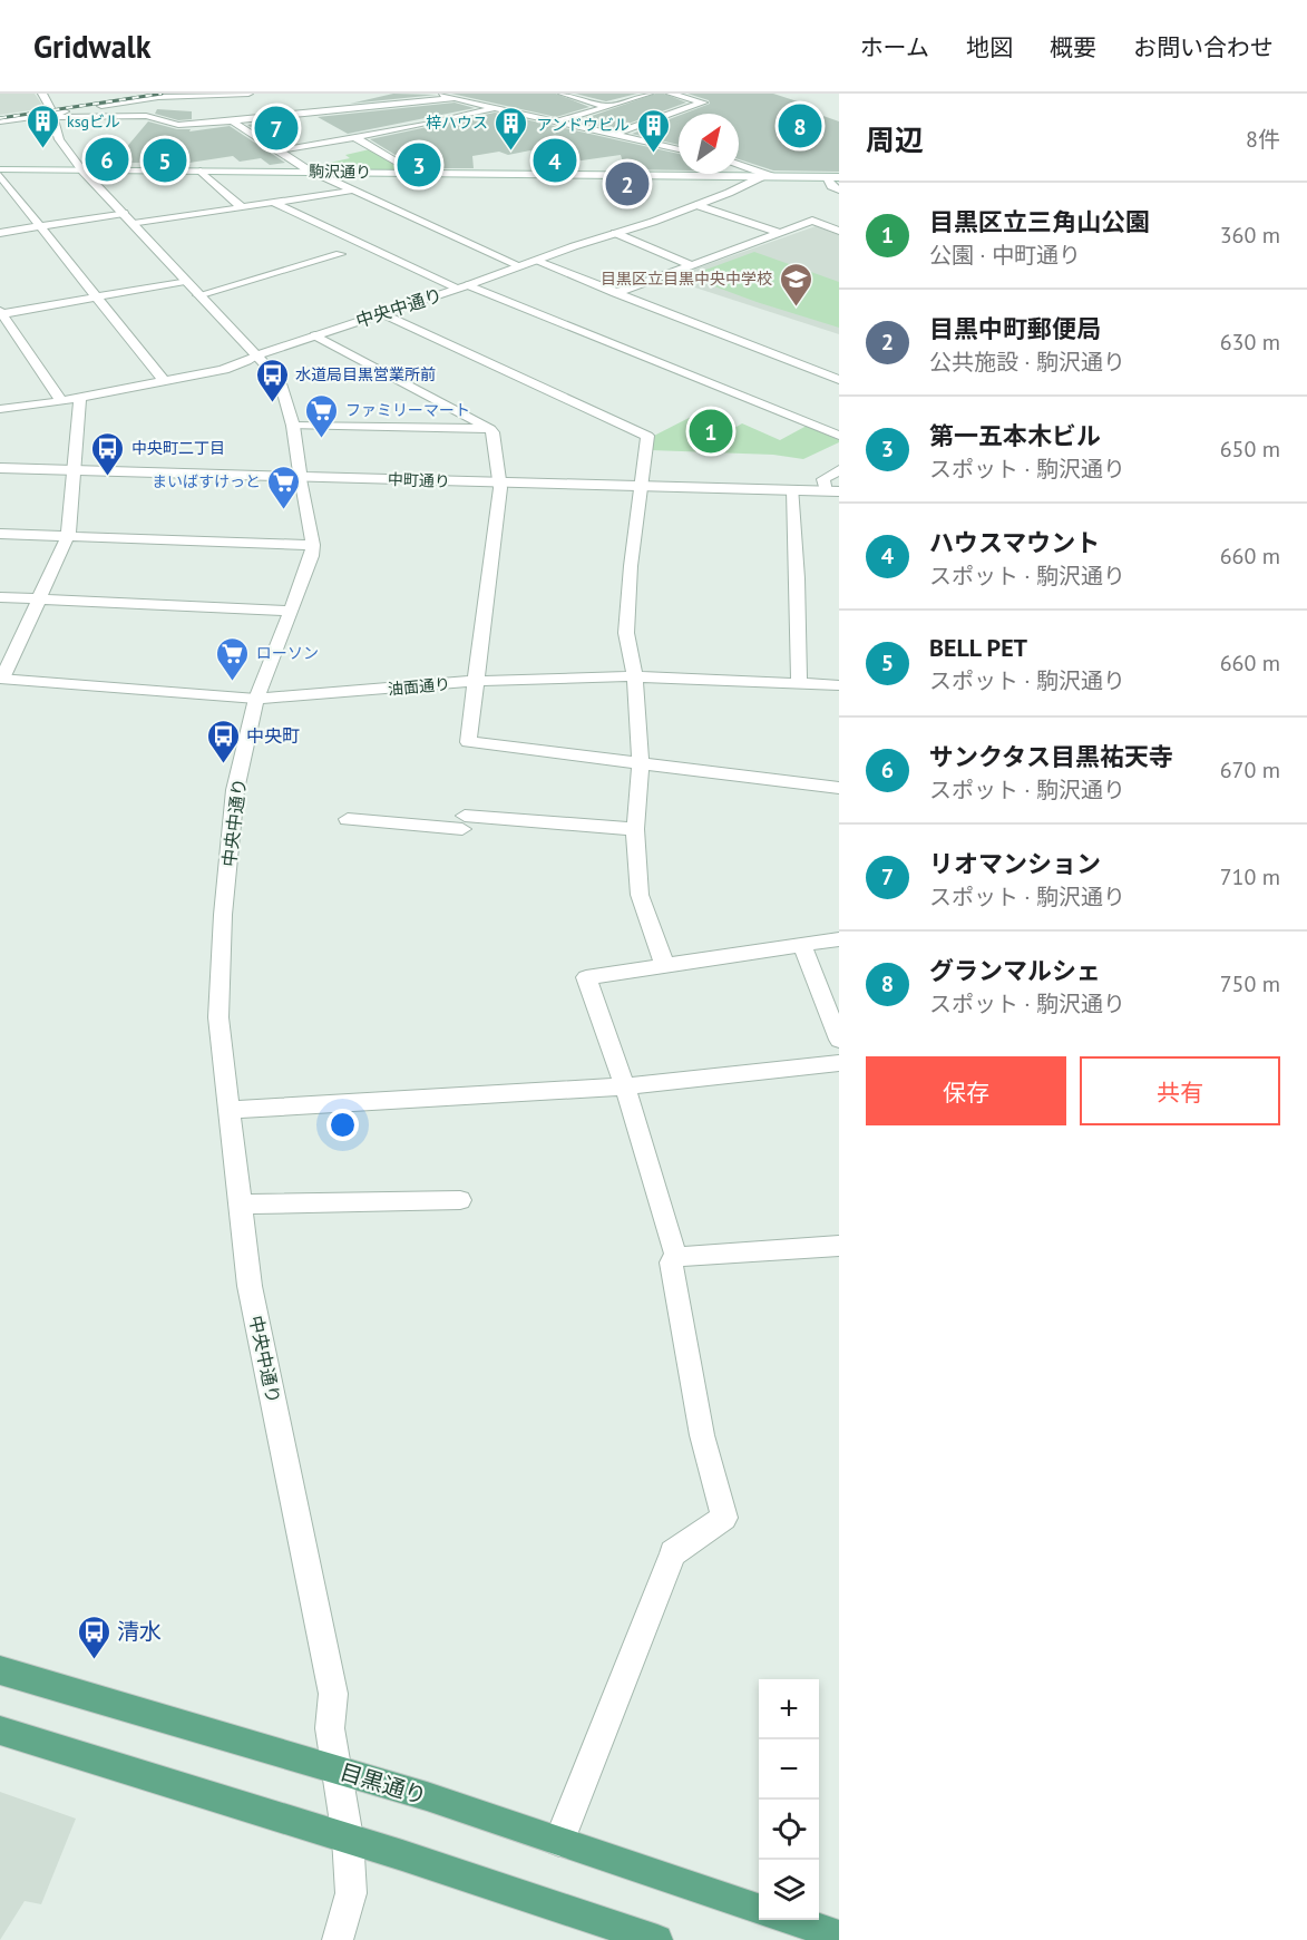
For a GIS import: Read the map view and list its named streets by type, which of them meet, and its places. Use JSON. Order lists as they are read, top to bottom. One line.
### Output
{"streets":{"main road":["目黒通り"],"street":["駒沢通り","中央中通り","中町通り","油面通り"]},"crossings":[["駒沢通り","中央中通り"],["中央中通り","中町通り"],["中央中通り","油面通り"],["中央中通り","目黒通り"]],"places":{"building":["ksgビル","梓ハウス","アンドウビル"],"school or university":["目黒区立目黒中央中学校"],"bus stop":["水道局目黒営業所前","中央町二丁目","中央町","清水"],"supermarket":["ファミリーマート","まいばすけっと","ローソン"]},"north":"top right","page":{"header":"Gridwalk","nav":["ホーム","地図","概要","お問い合わせ"],"heading":["周辺","8件"],"pins":["8","7","6","4","5","3","2","1"],"list":[{"mark":"1","name":"目黒区立三角山公園","note":"公園 · 中町通り","value":"360 m"},{"mark":"2","name":"目黒中町郵便局","note":"公共施設 · 駒沢通り","value":"630 m"},{"mark":"3","name":"第一五本木ビル","note":"スポット · 駒沢通り","value":"650 m"},{"mark":"4","name":"ハウスマウント","note":"スポット · 駒沢通り","value":"660 m"},{"mark":"5","name":"BELL PET","note":"スポット · 駒沢通り","value":"660 m"},{"mark":"6","name":"サンクタス目黒祐天寺","note":"スポット · 駒沢通り","value":"670 m"},{"mark":"7","name":"リオマンション","note":"スポット · 駒沢通り","value":"710 m"},{"mark":"8","name":"グランマルシェ","note":"スポット · 駒沢通り","value":"750 m"}],"buttons":["保存","共有"],"map_buttons":["+","−"]}}
